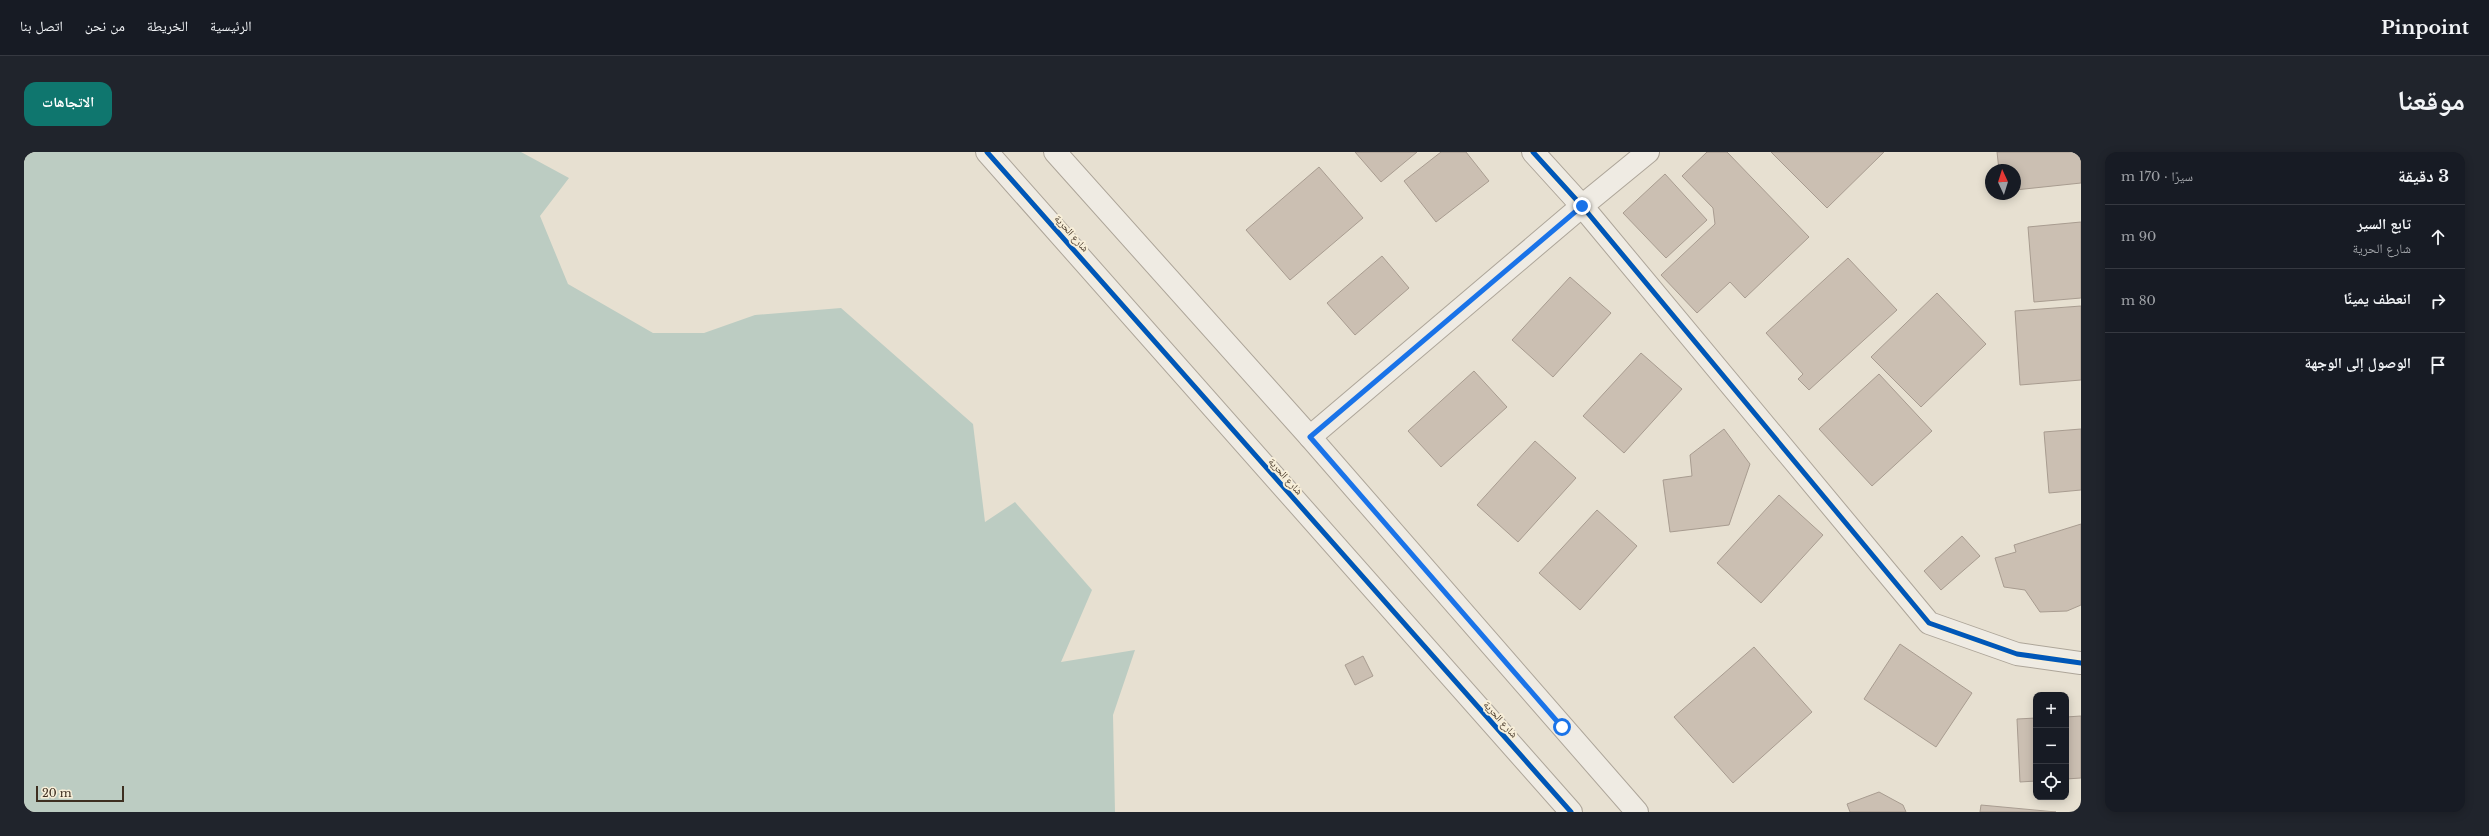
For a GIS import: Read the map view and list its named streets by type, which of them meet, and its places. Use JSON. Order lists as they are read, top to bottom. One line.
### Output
{"streets":{"street":["شارع الحرية"]},"scale_bar":"20 m","north":"top","page":{"header":"Pinpoint","nav":["الرئيسية","الخريطة","من نحن","اتصل بنا"],"title":"موقعنا","buttons":"الاتجاهات","heading":["3 دقيقة","سيرًا · 170 m"],"list":[["تابع السير","شارع الحرية","90 m"],["انعطف يمينًا","80 m"],"الوصول إلى الوجهة"],"map_buttons":["+","−"],"scale":"20 m"}}
